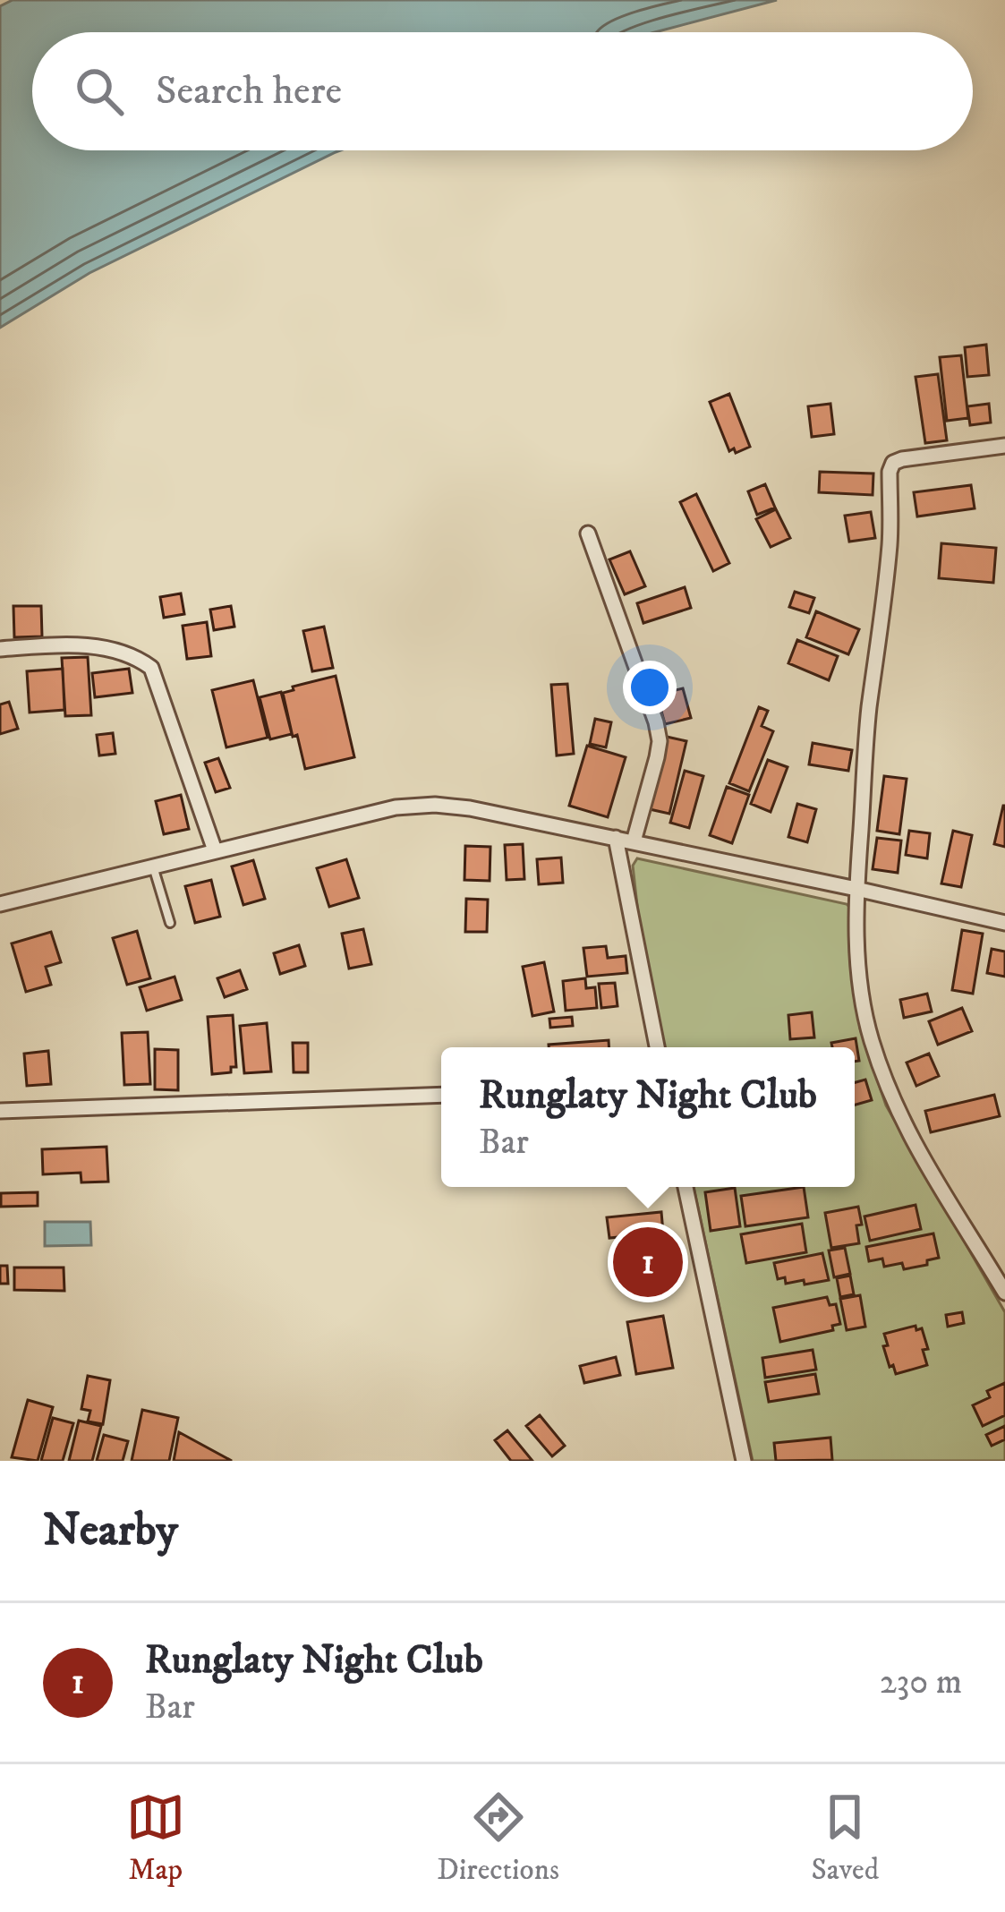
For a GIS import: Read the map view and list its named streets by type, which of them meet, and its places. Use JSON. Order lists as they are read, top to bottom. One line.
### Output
{"page":{"search":"Search here","popup":["Runglaty Night Club","Bar"],"pins":"1","heading":"Nearby","list":[{"mark":"1","name":"Runglaty Night Club","note":"Bar","value":"230 m"}],"nav":["Map","Directions","Saved"]}}
